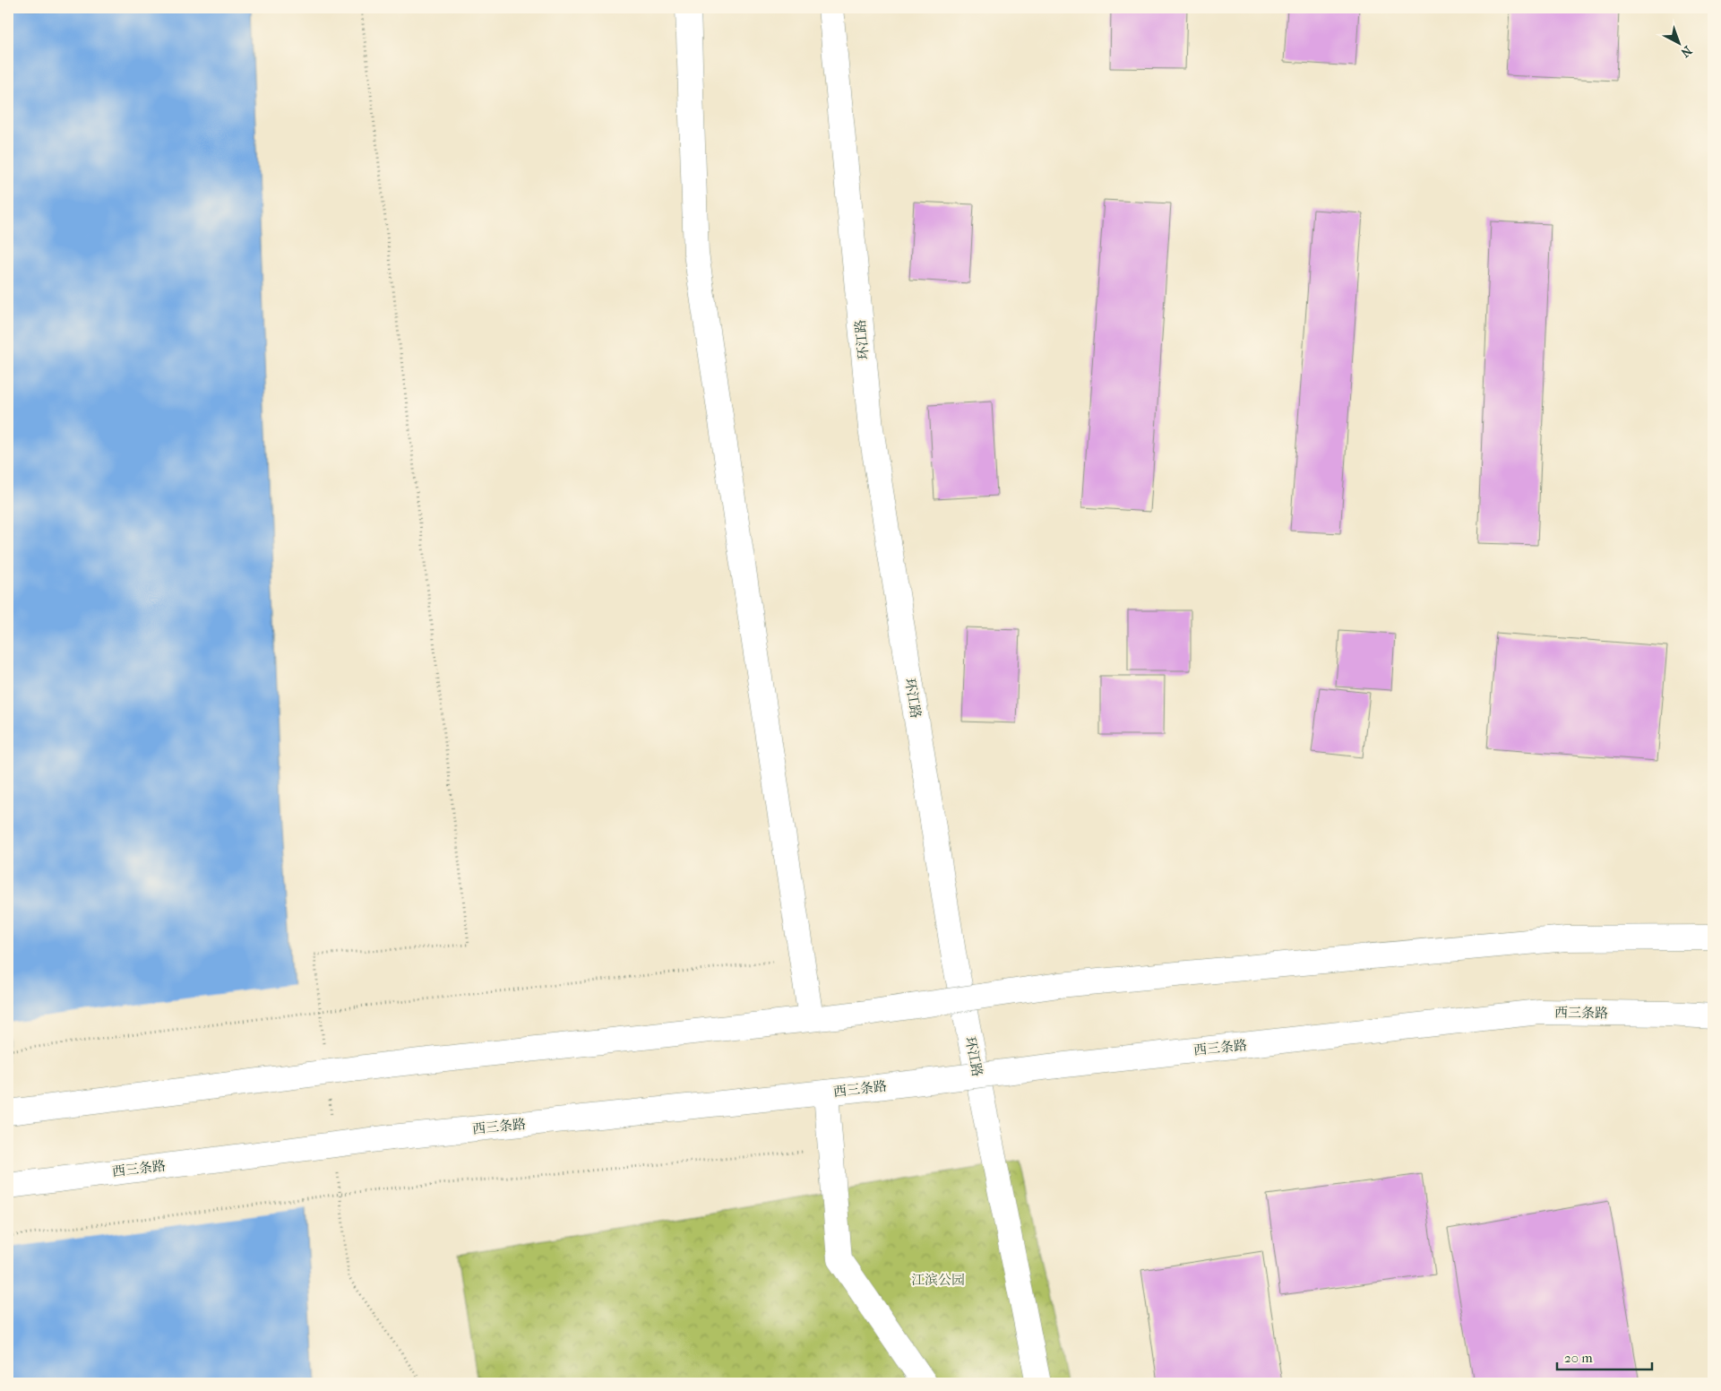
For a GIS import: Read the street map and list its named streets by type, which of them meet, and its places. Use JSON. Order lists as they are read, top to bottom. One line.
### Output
{"streets":{"main road":["环江路","西三条路"]},"parks":["江滨公园"],"scale_bar":"20 m","north":"bottom right"}
